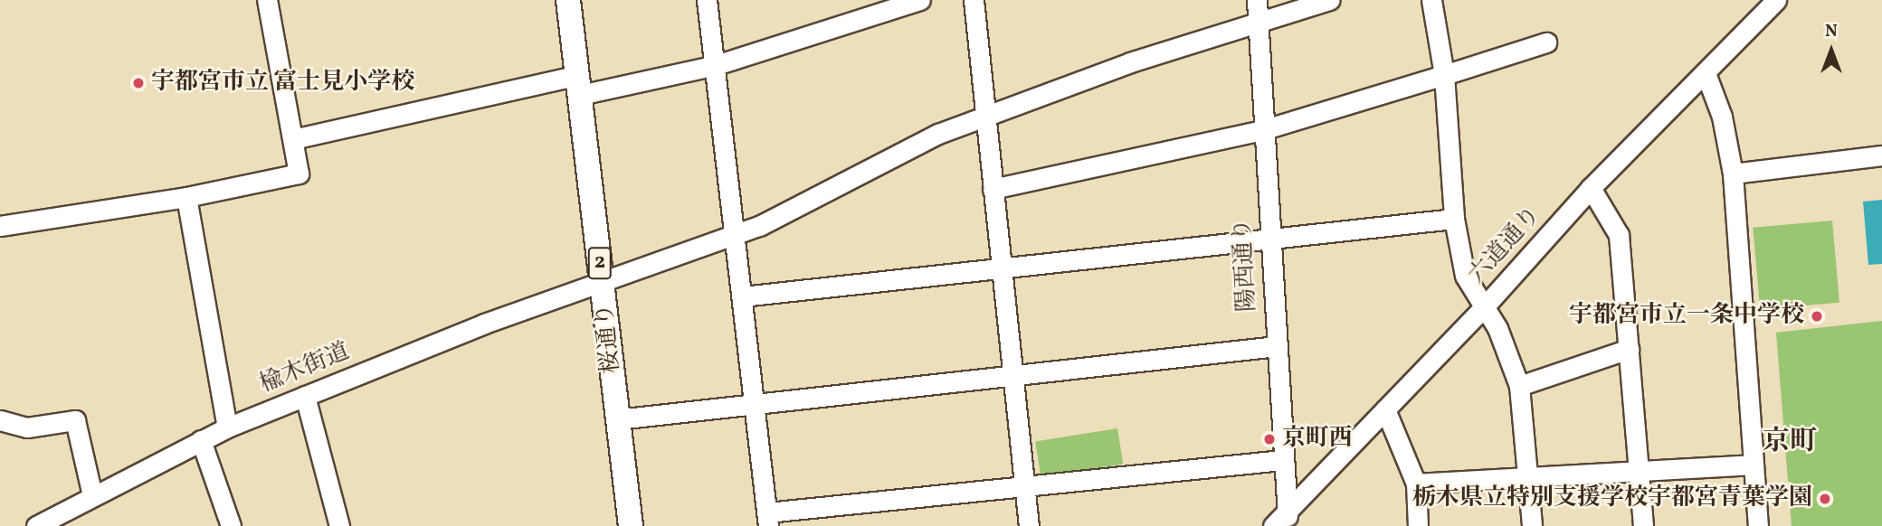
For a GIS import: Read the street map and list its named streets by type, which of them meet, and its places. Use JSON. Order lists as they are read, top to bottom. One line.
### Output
{"streets":{"main road":["2","桜通り"],"street":["六道通り","陽西通り","楡木街道"]},"crossings":[["六道通り","陽西通り"],["陽西通り","楡木街道"],["桜通り","楡木街道"]],"districts":["京町"],"places":["宇都宮市立 富士見小学校","宇都宮市立一条中学校","京町西","栃木県立特別支援学校宇都宮青葉学園"],"north":"top"}
